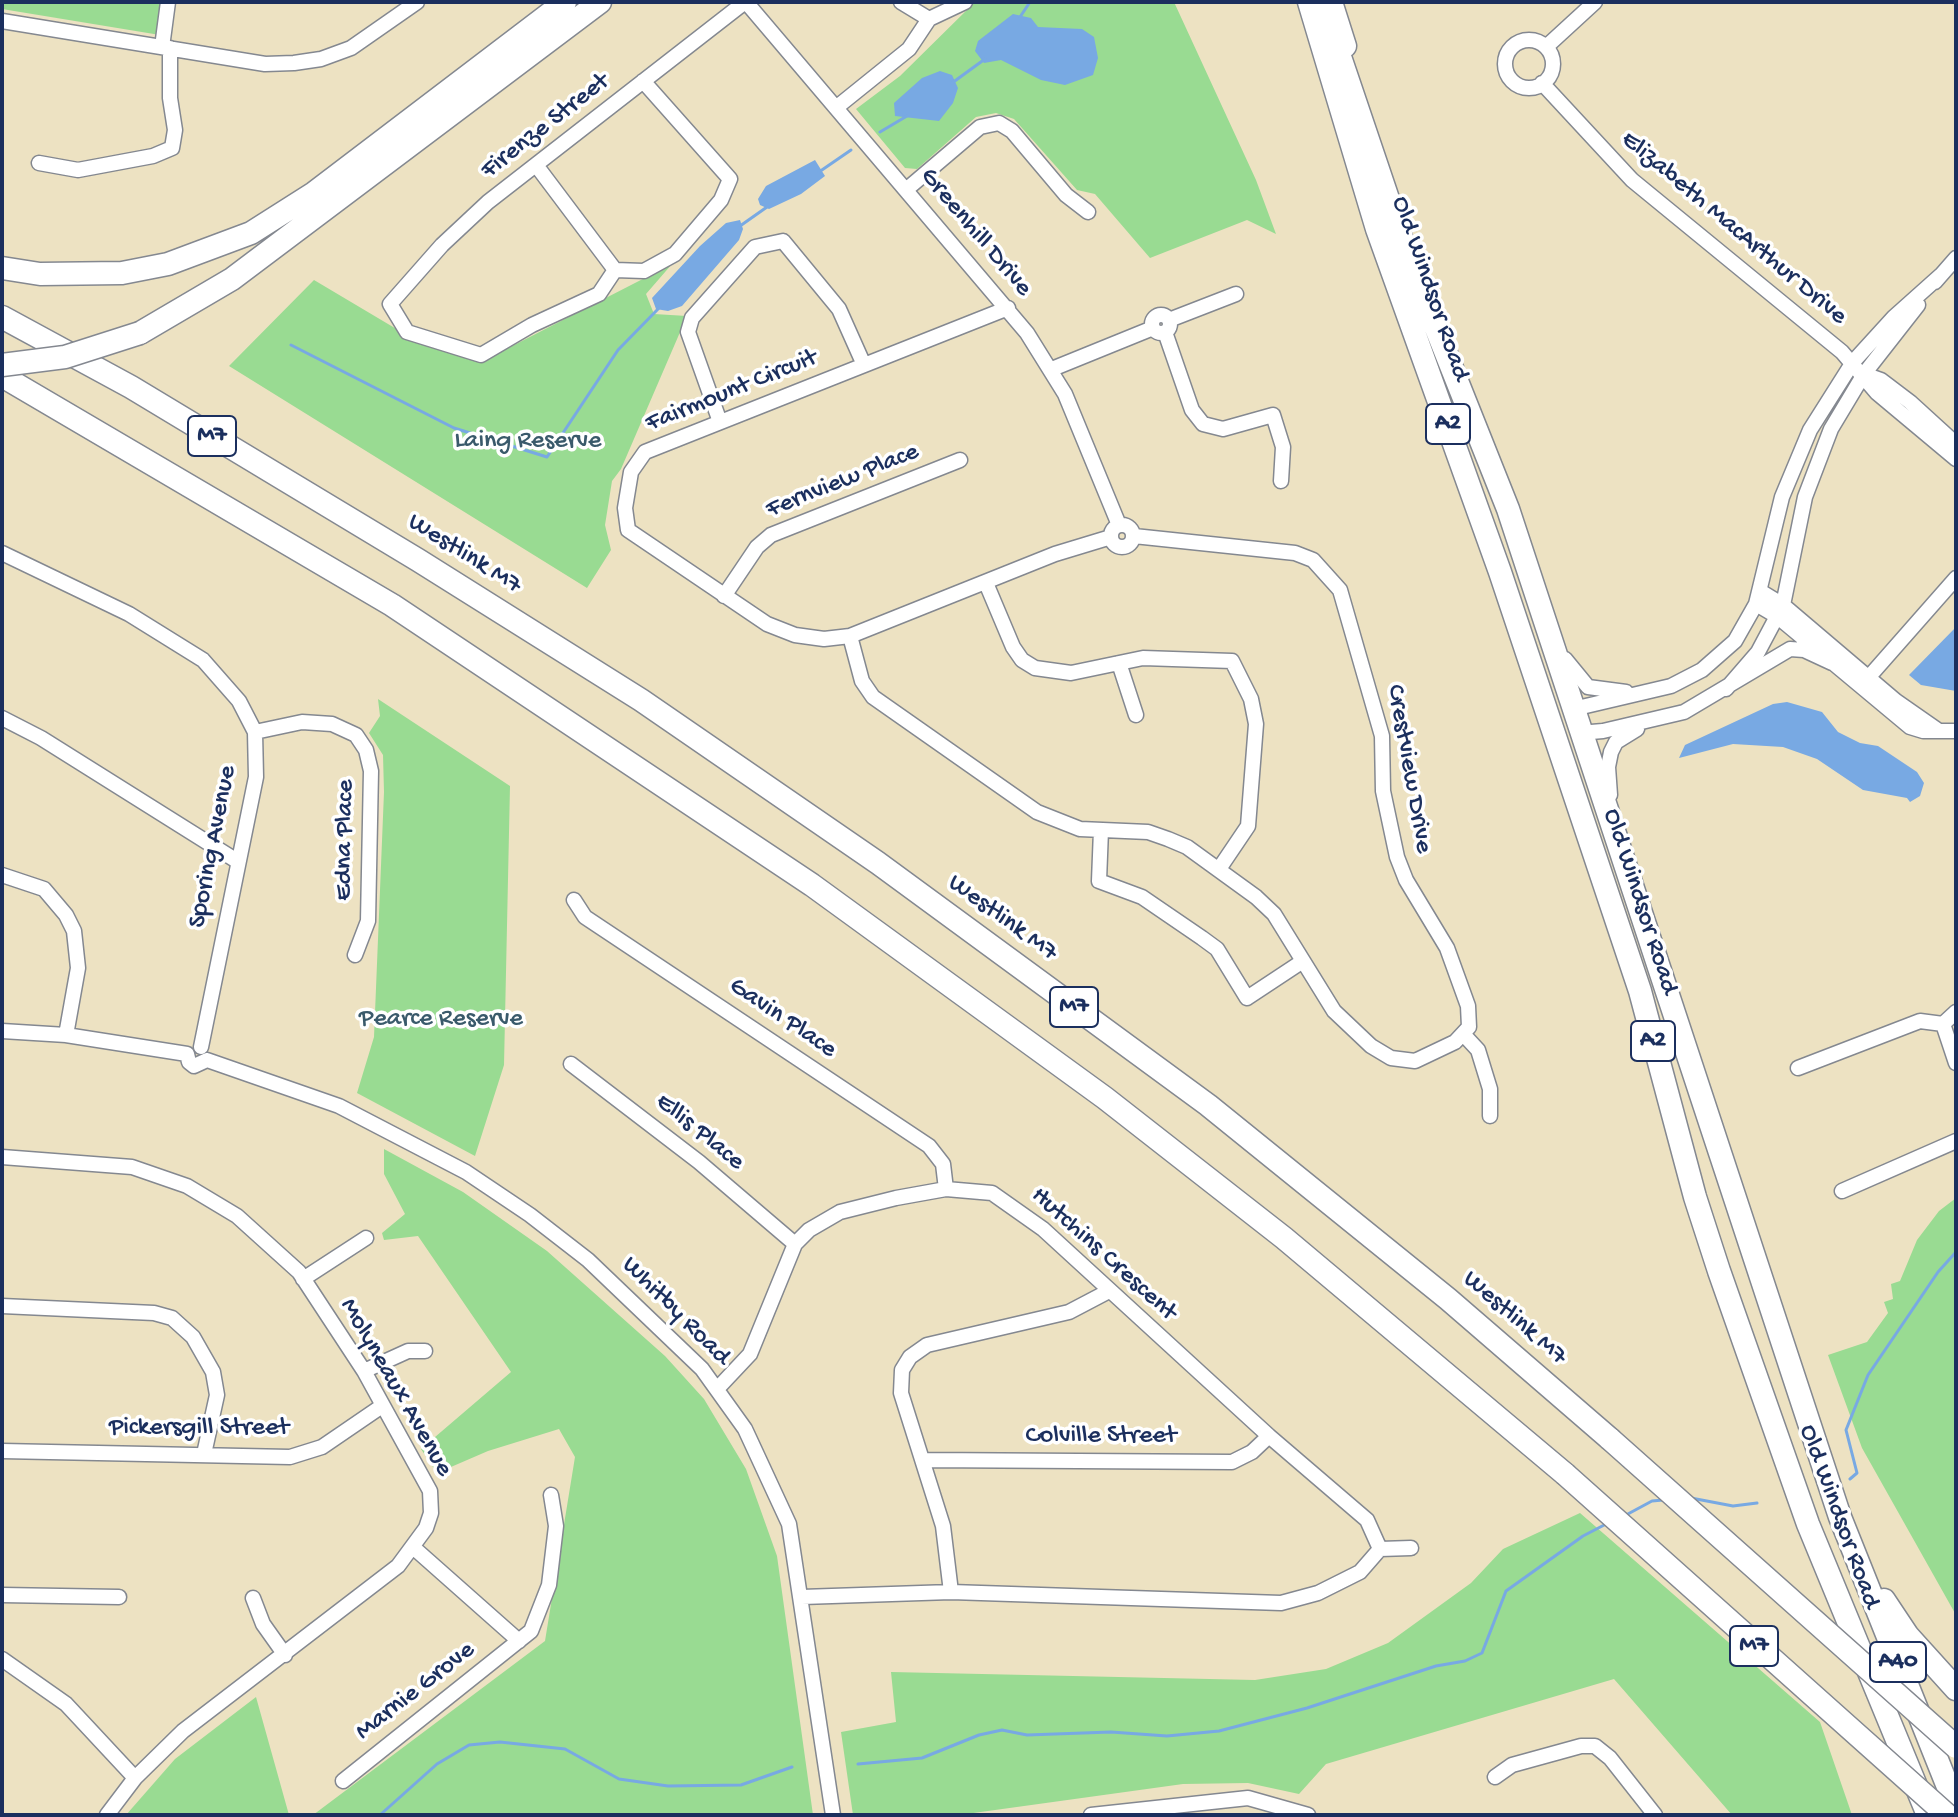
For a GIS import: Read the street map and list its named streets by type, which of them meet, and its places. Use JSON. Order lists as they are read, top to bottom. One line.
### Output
{"streets":{"highway":["Old Windsor Road","A2","M7","Westlink M7","A40"],"street":["Firenze Street","Elizabeth MacArthur Drive","Greenhill Drive","Fairmount Circuit","Fernview Place","Crestview Drive","Edna Place","Sporing Avenue","Gavin Place","Ellis Place","Hutchins Crescent","Whitby Road","Molyneaux Avenue","Pickersgill Street","Colville Street","Marnie Grove"]},"crossings":[["Firenze Street","Greenhill Drive"],["Greenhill Drive","Fairmount Circuit"],["Greenhill Drive","Crestview Drive"],["Fairmount Circuit","Fernview Place"],["Fairmount Circuit","Crestview Drive"],["Edna Place","Sporing Avenue"],["Sporing Avenue","Whitby Road"],["Gavin Place","Hutchins Crescent"],["Ellis Place","Hutchins Crescent"],["Hutchins Crescent","Colville Street"],["Molyneaux Avenue","Pickersgill Street"],["Molyneaux Avenue","Marnie Grove"]],"parks":["Laing Reserve","Pearce Reserve"]}
